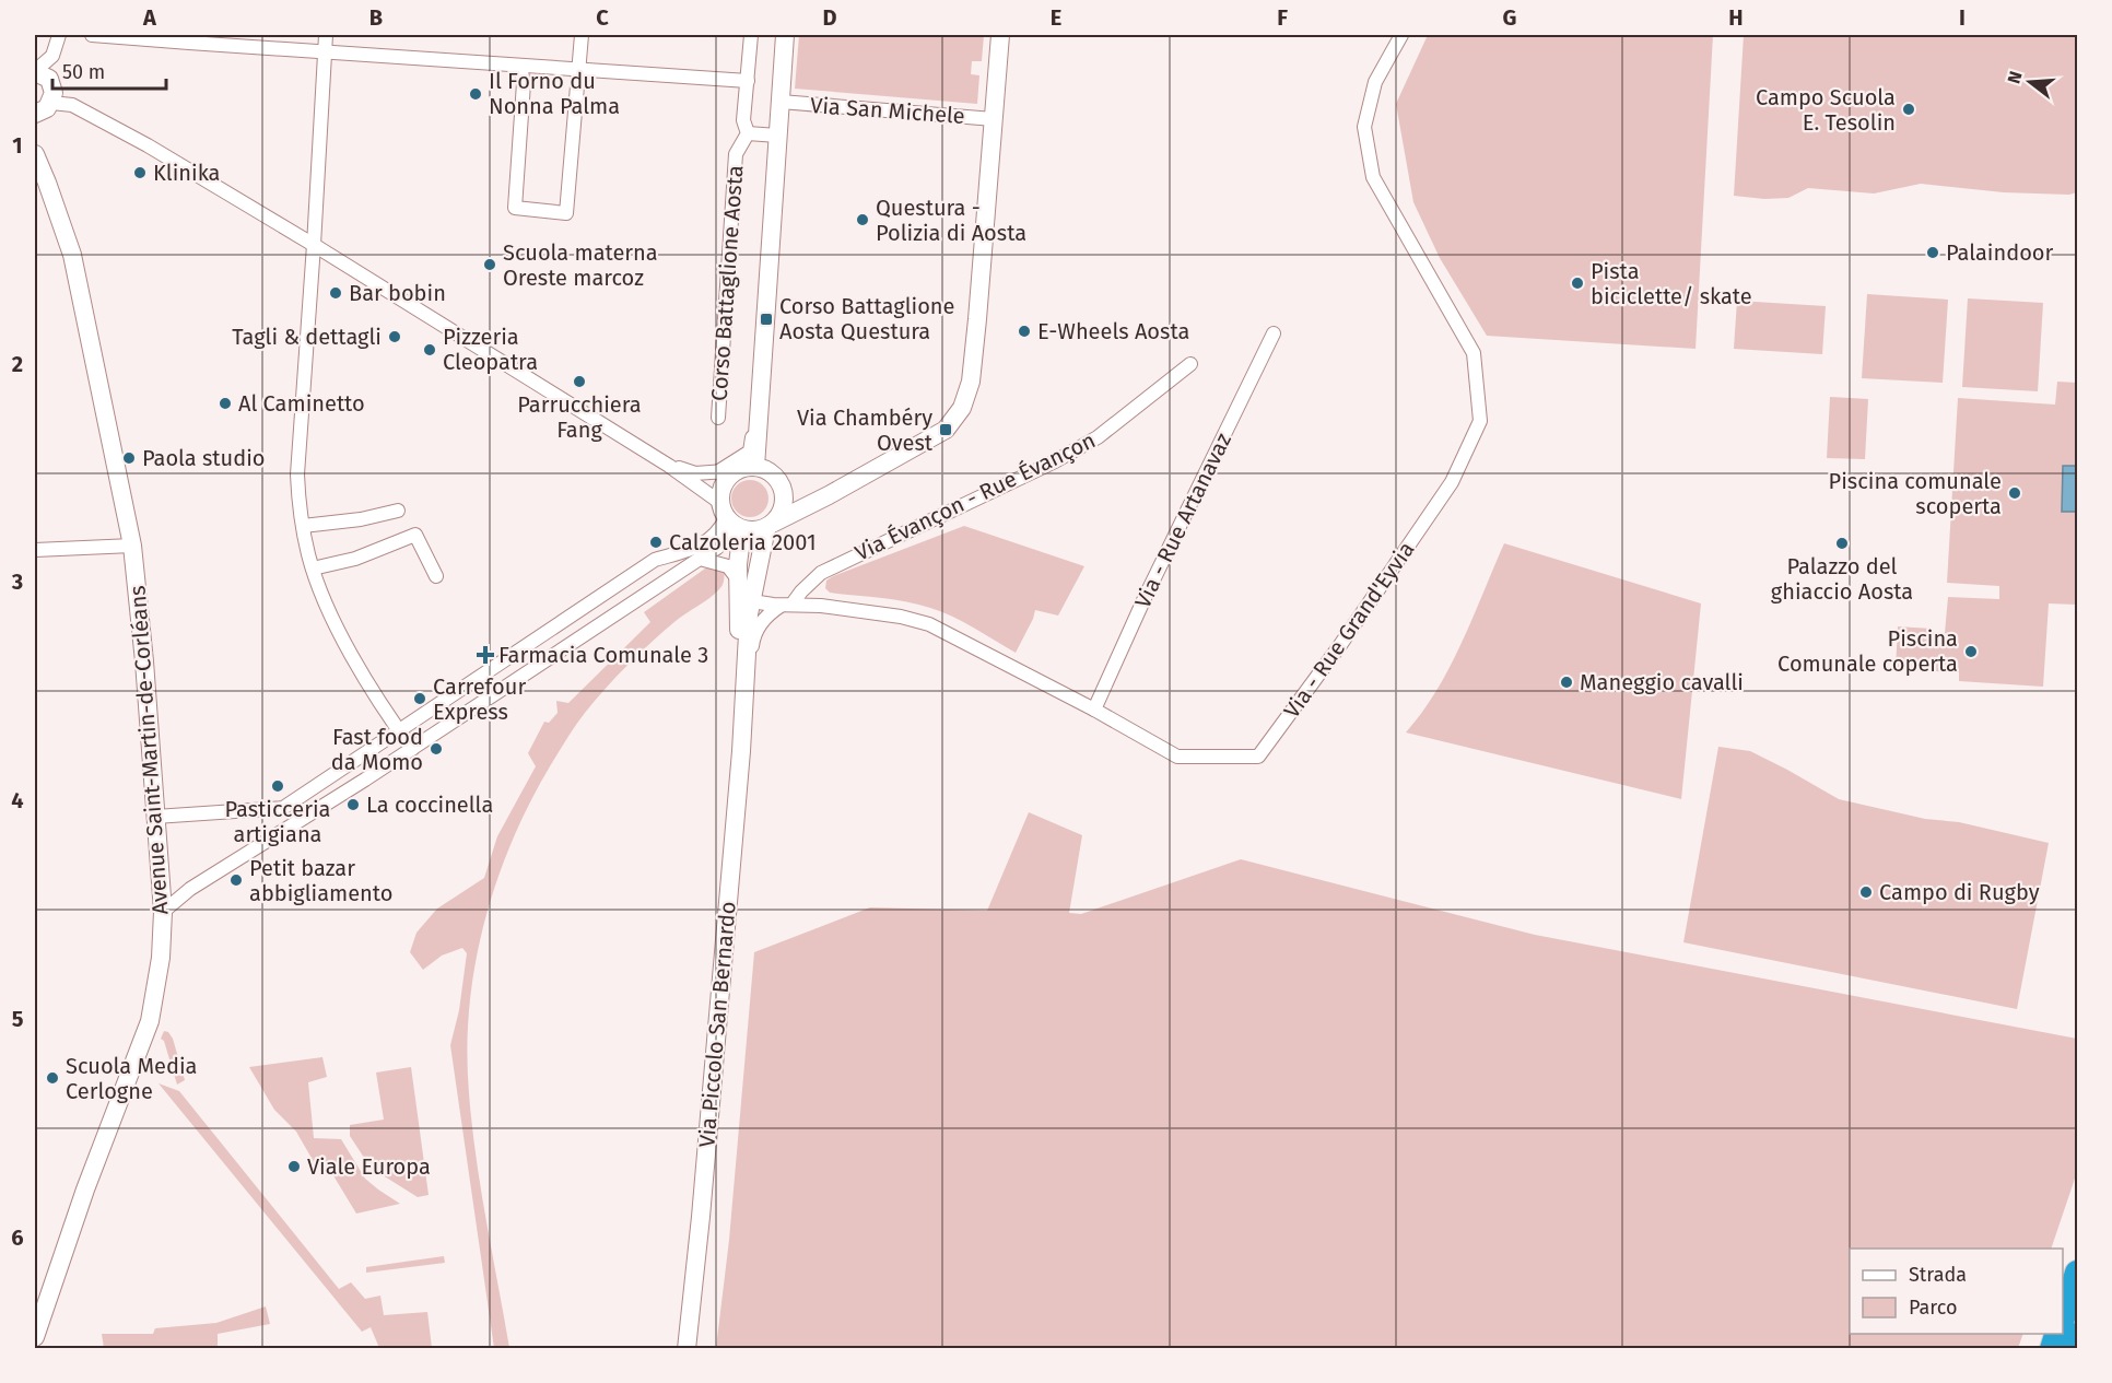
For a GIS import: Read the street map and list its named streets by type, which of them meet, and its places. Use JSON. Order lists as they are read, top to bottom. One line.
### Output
{"streets":{"street":["Via San Michele","Corso Battaglione Aosta","Via Évançon - Rue Évançon","Via - Rue Artanavaz","Via - Rue Grand'Eyvia","Avenue Saint-Martin-de-Corléans","Via Piccolo San Bernardo"]},"crossings":[["Via San Michele","Corso Battaglione Aosta"],["Corso Battaglione Aosta","Via Piccolo San Bernardo"],["Via Évançon - Rue Évançon","Via - Rue Grand'Eyvia"],["Via Évançon - Rue Évançon","Via Piccolo San Bernardo"],["Via - Rue Artanavaz","Via - Rue Grand'Eyvia"],["Via - Rue Grand'Eyvia","Via Piccolo San Bernardo"]],"places":{"other":["Il Forno du Nonna Palma","Campo Scuola E. Tesolin","Klinika","Questura - Polizia di Aosta","Palaindoor","Scuola materna Oreste marcoz","Pista biciclette/ skate","Bar bobin","E-Wheels Aosta","Tagli & dettagli","Pizzeria Cleopatra","Parrucchiera Fang","Al Caminetto","Paola studio","Piscina comunale scoperta","Calzoleria 2001","Palazzo del ghiaccio Aosta","Piscina Comunale coperta","Maneggio cavalli","Carrefour Express","Fast food da Momo","Pasticceria artigiana","La coccinella","Petit bazar abbigliamento","Campo di Rugby","Scuola Media Cerlogne","Viale Europa"],"transit":["Corso Battaglione Aosta Questura","Via Chambéry Ovest"],"health":["Farmacia Comunale 3"]},"legend":["Strada","Parco"],"scale_bar":"50 m","north":"left","grid":{"columns":["A","B","C","D","E","F","G","H","I"],"rows":["1","2","3","4","5","6"]}}
